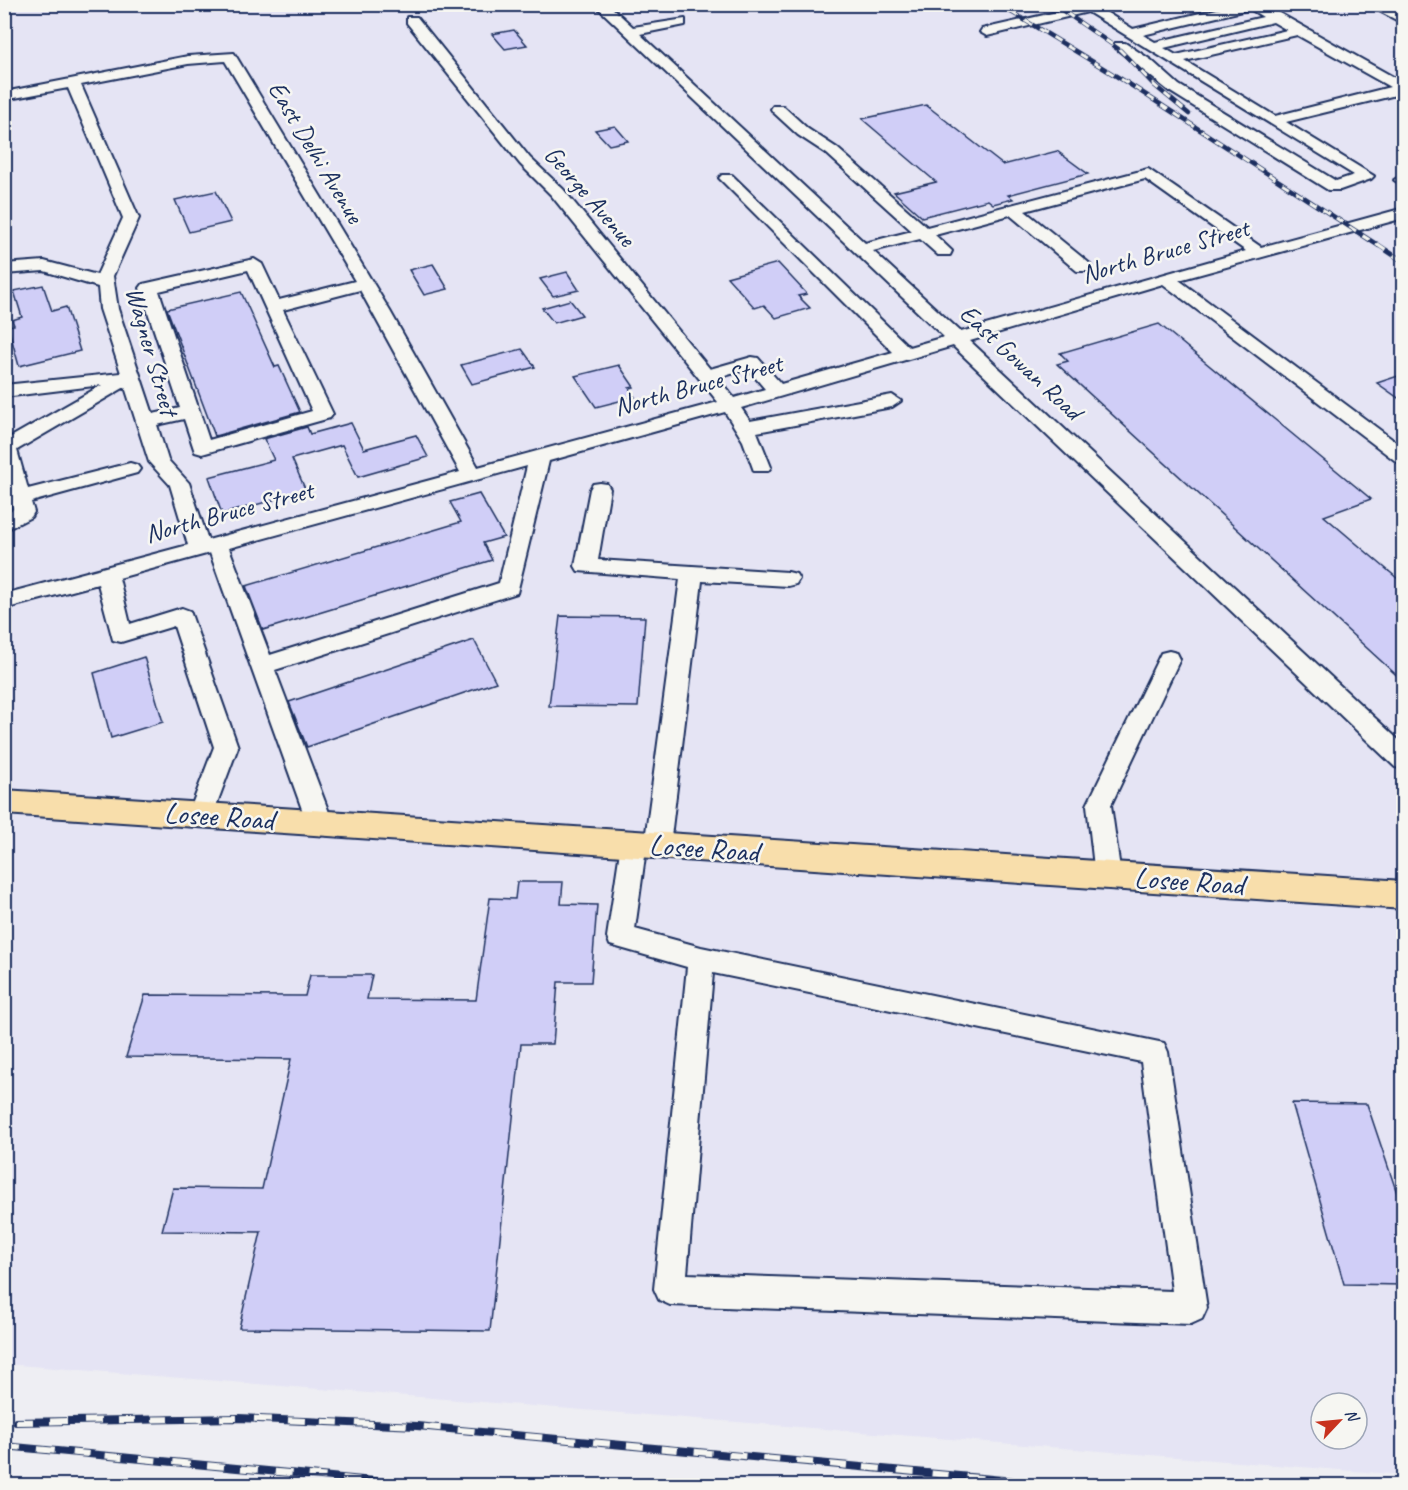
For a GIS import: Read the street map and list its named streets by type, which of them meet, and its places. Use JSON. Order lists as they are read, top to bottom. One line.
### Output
{"streets":{"main road":["Losee Road"],"street":["East Delhi Avenue","George Avenue","North Bruce Street","Wagner Street","East Gowan Road"]},"crossings":[["East Delhi Avenue","North Bruce Street"],["East Delhi Avenue","Wagner Street"],["George Avenue","North Bruce Street"],["North Bruce Street","Wagner Street"],["North Bruce Street","East Gowan Road"],["Wagner Street","Losee Road"]],"north":"top right"}
